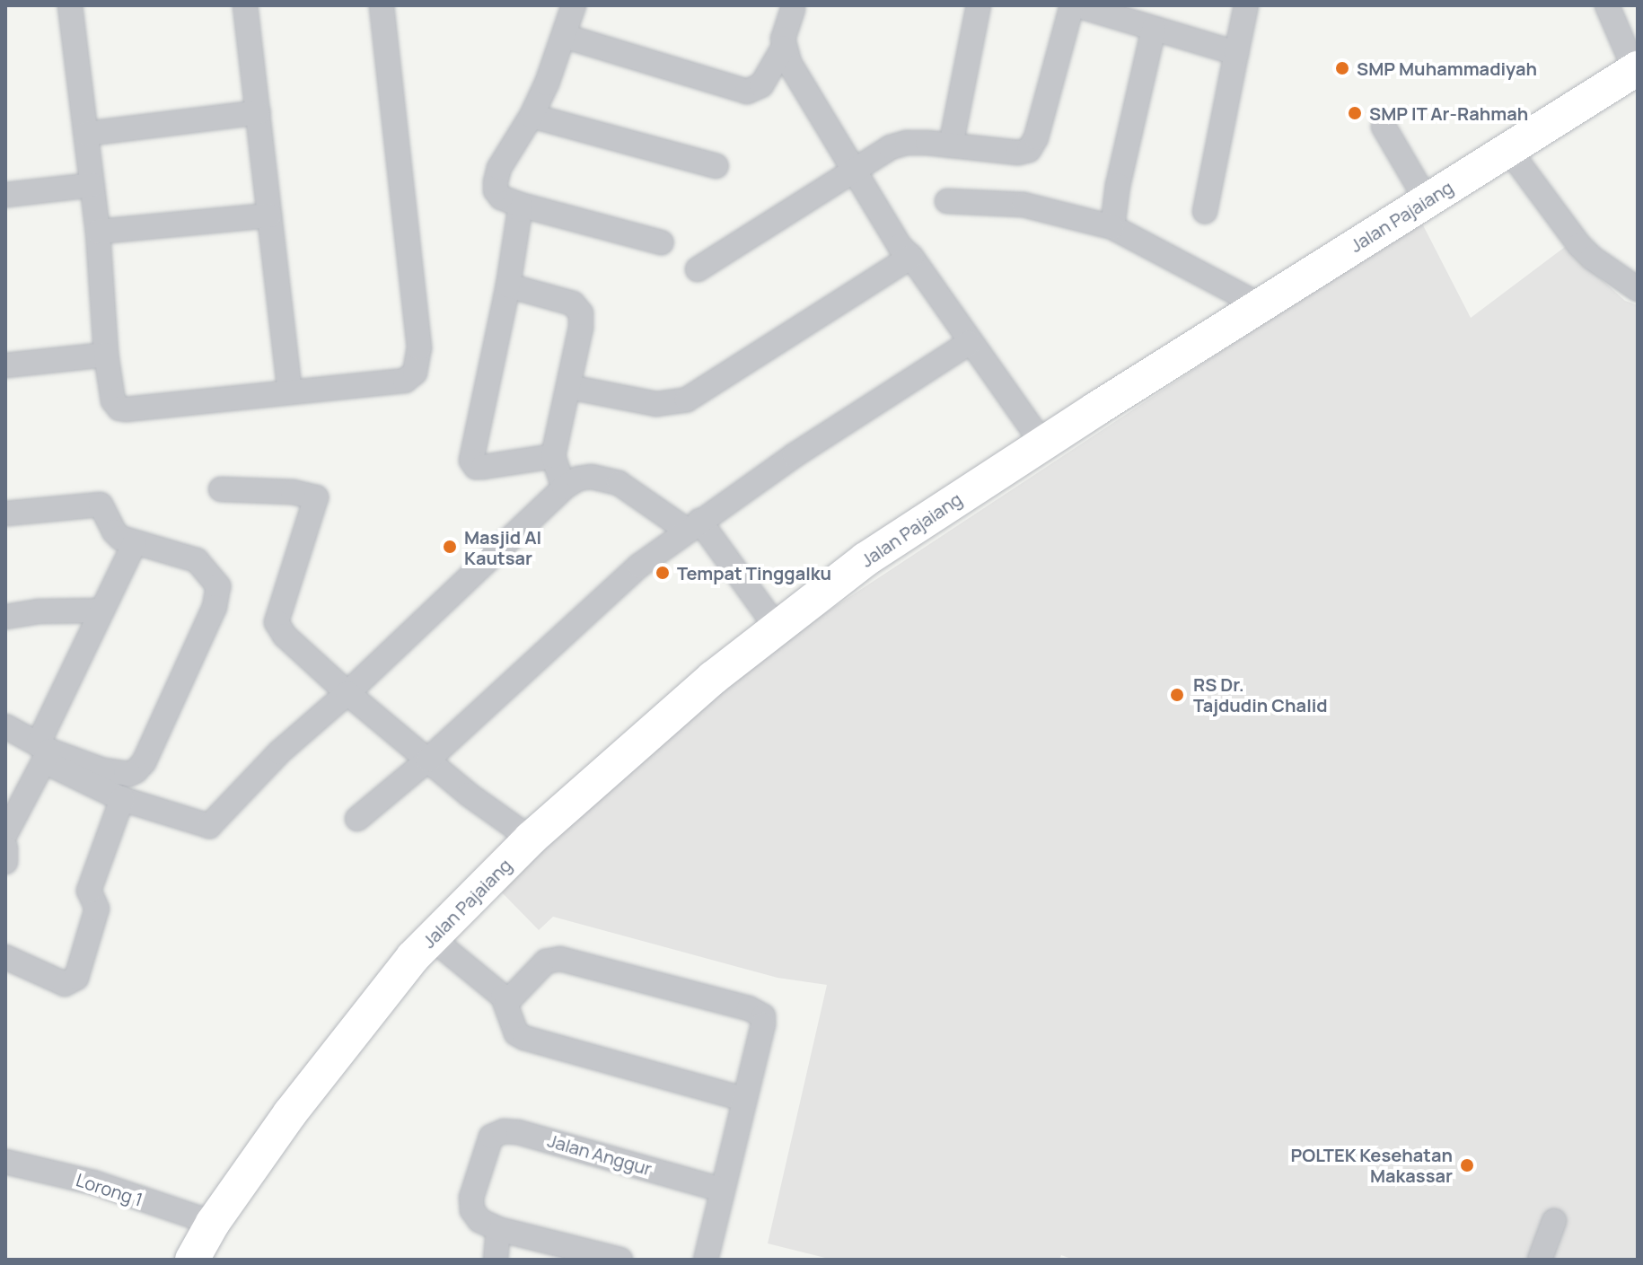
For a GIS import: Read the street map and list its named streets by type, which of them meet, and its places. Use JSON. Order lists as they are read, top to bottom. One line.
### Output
{"streets":{"main road":["Jalan Pajaiang"],"street":["Jalan Anggur","Lorong 1"]},"crossings":[["Jalan Pajaiang","Lorong 1"]],"places":["SMP Muhammadiyah","SMP IT Ar-Rahmah","Masjid Al Kautsar","Tempat Tinggalku","RS Dr. Tajdudin Chalid","POLTEK Kesehatan Makassar"]}
